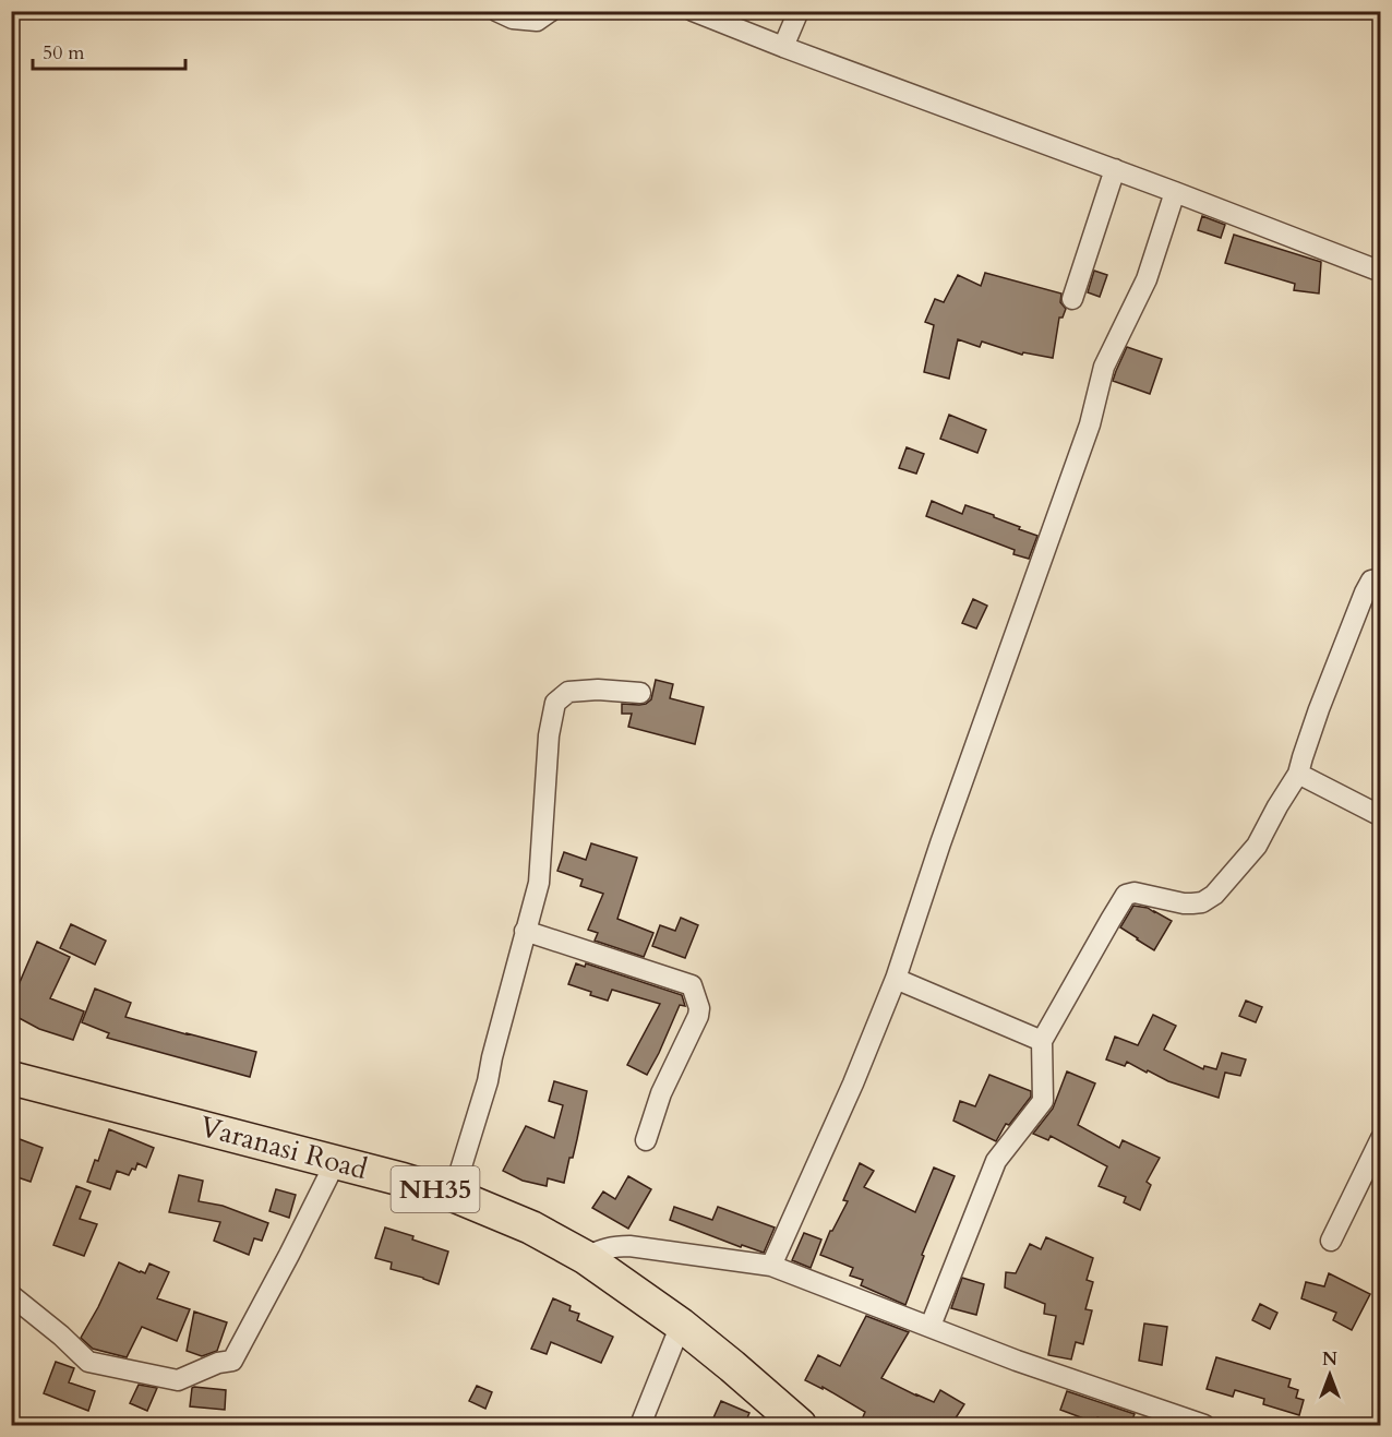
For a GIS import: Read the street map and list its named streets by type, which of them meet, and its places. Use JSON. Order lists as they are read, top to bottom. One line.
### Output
{"streets":{"highway":["Varanasi Road","NH35"]},"scale_bar":"50 m","north":"top"}
